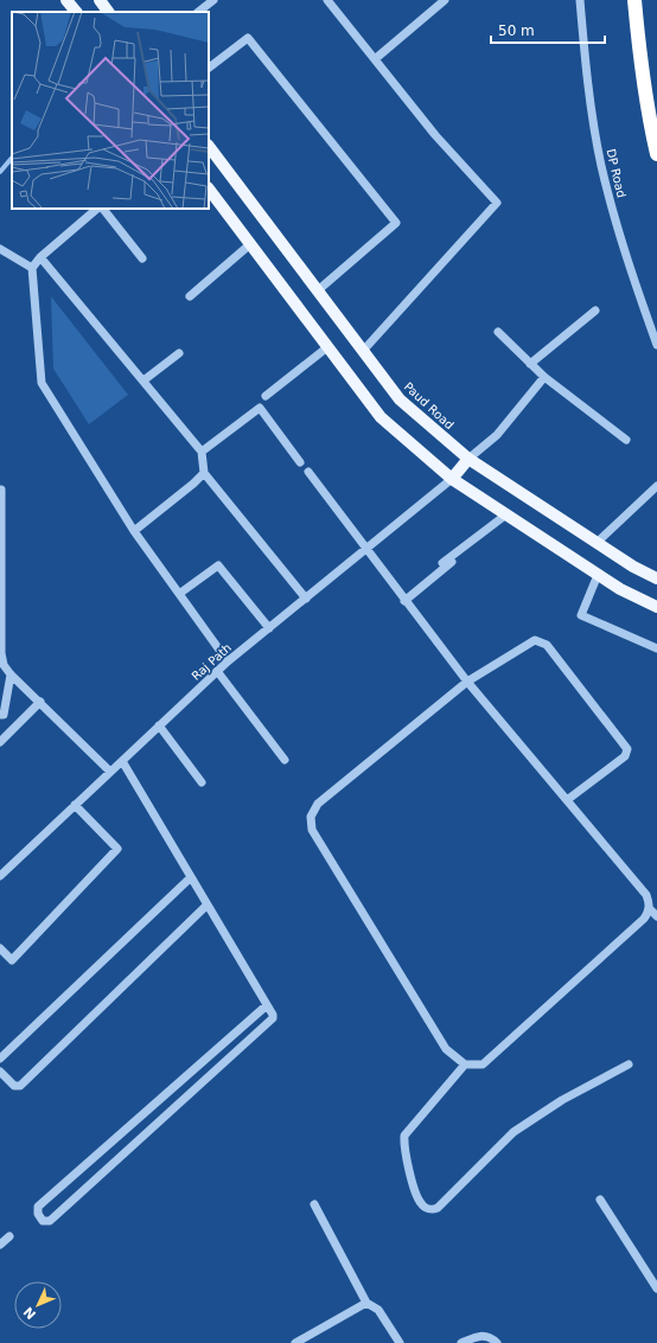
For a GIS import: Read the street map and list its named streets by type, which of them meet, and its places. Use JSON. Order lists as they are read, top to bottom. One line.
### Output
{"streets":{"main road":["Paud Road"],"street":["DP Road","Raj Path"]},"scale_bar":"50 m","north":"bottom left"}
